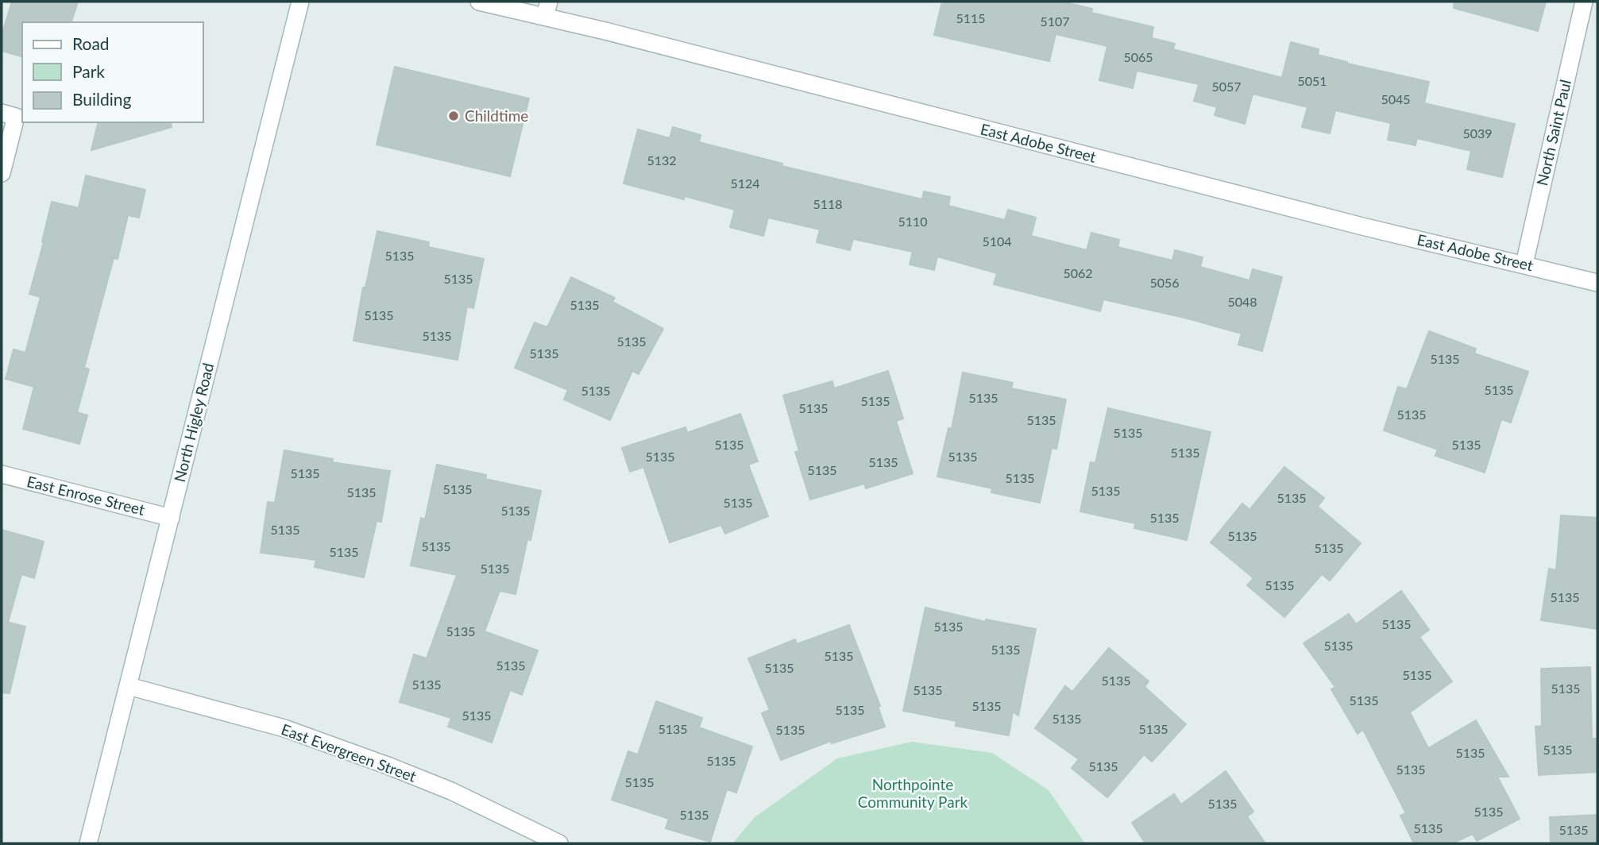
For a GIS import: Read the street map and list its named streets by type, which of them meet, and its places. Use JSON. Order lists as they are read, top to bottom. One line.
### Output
{"streets":{"street":["North Saint Paul","East Adobe Street","North Higley Road","East Enrose Street","East Evergreen Street"]},"crossings":[["North Saint Paul","East Adobe Street"],["North Higley Road","East Enrose Street"],["North Higley Road","East Evergreen Street"]],"parks":["Northpointe Community Park"],"places":["Childtime"],"house_numbers":["5115","5107","5065","5051","5057","5045","5039","5132","5124","5118","5110","5104","5135","5062","5135","5056","5048","5135","5135","5135","5135","5135","5135","5135","5135","5135","5135","5135","5135","5135","5135","5135","5135","5135","5135","5135","5135","5135","5135","5135","5135","5135","5135","5135","5135","5135","5135","5135","5135","5135","5135","5135","5135","5135","5135","5135","5135","5135","5135","5135","5135","5135","5135","5135","5135","5135","5135","5135","5135","5135","5135","5135","5135","5135","5135","5135","5135","5135","5135","5135","5135","5135","5135","5135","5135","5135","5135"],"legend":["Road","Park","Building"]}
